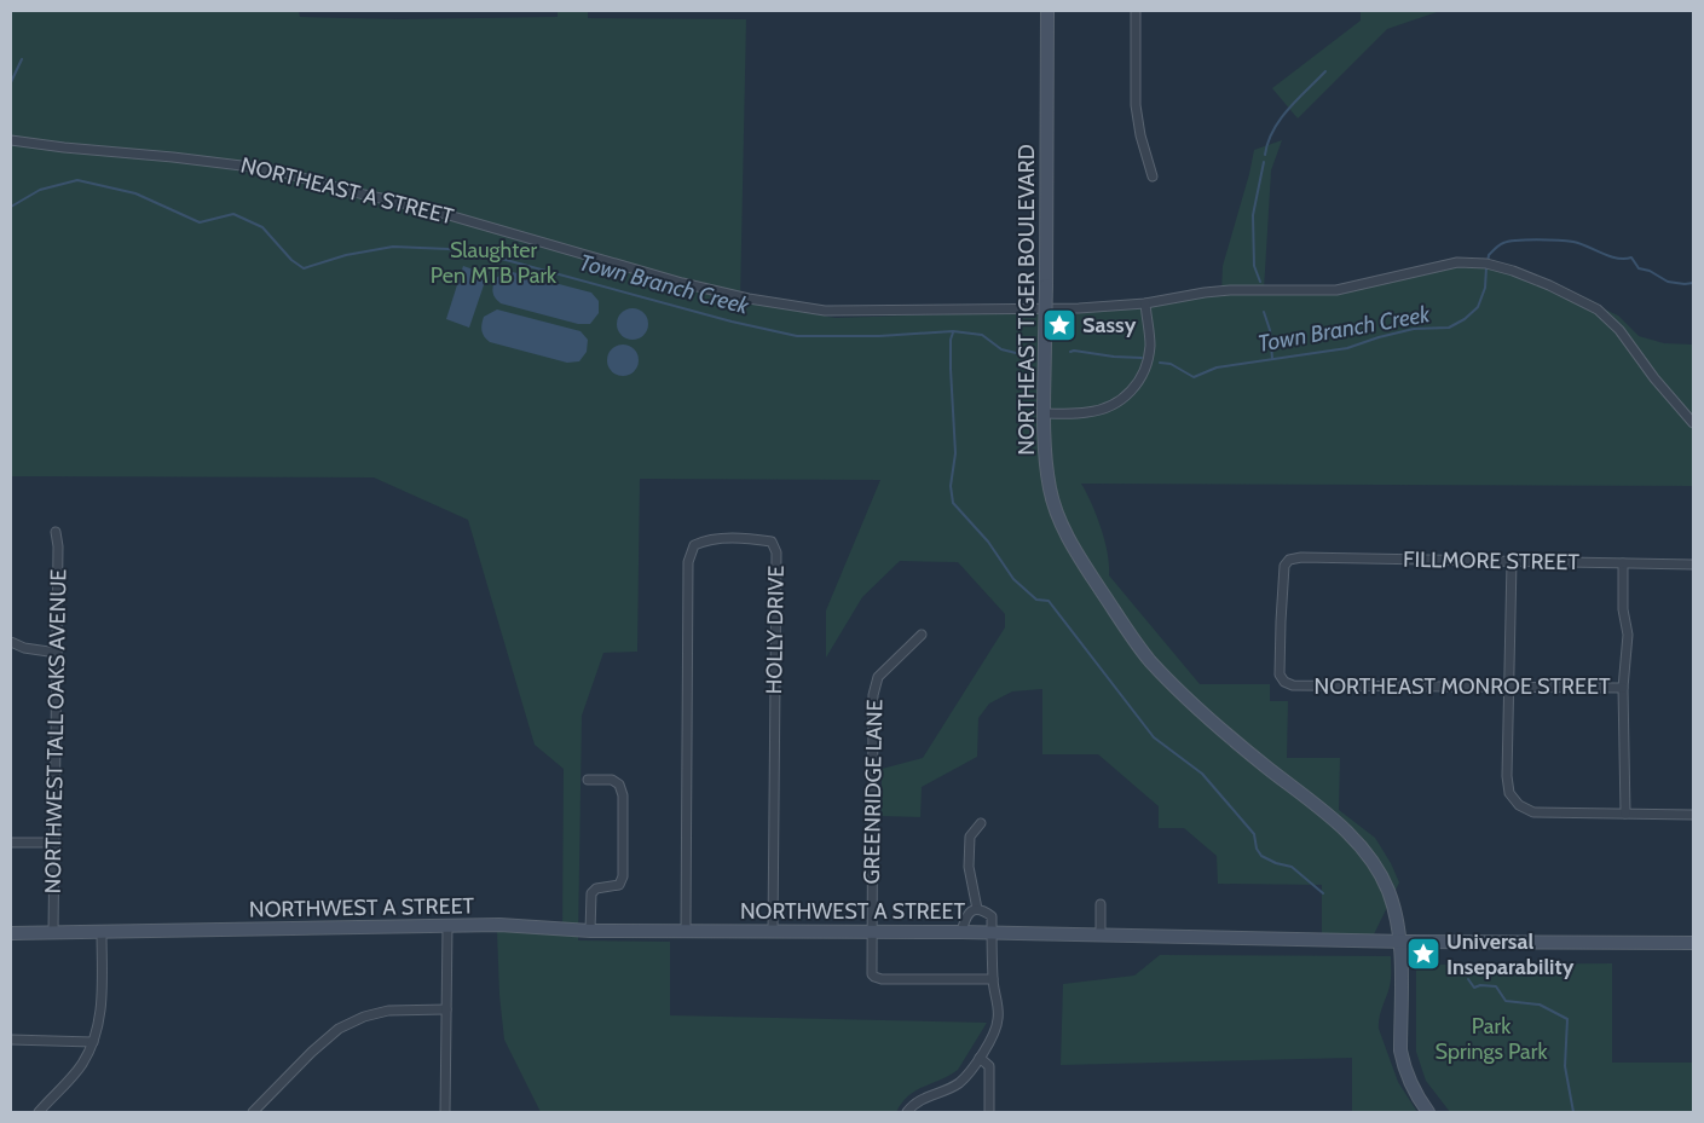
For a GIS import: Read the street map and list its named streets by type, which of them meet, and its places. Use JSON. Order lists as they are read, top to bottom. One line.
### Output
{"streets":{"street":["NORTHEAST A STREET","NORTHEAST TIGER BOULEVARD","FILLMORE STREET","HOLLY DRIVE","NORTHEAST MONROE STREET","NORTHWEST TALL OAKS AVENUE","GREENRIDGE LANE","NORTHWEST A STREET"]},"crossings":[["NORTHEAST TIGER BOULEVARD","NORTHWEST A STREET"],["FILLMORE STREET","NORTHEAST MONROE STREET"],["HOLLY DRIVE","NORTHWEST A STREET"],["NORTHWEST TALL OAKS AVENUE","NORTHWEST A STREET"],["GREENRIDGE LANE","NORTHWEST A STREET"]],"water":["Town Branch Creek"],"parks":["Slaughter Pen MTB Park","Park Springs Park"],"places":{"place":["Sassy","Universal Inseparability"]}}
